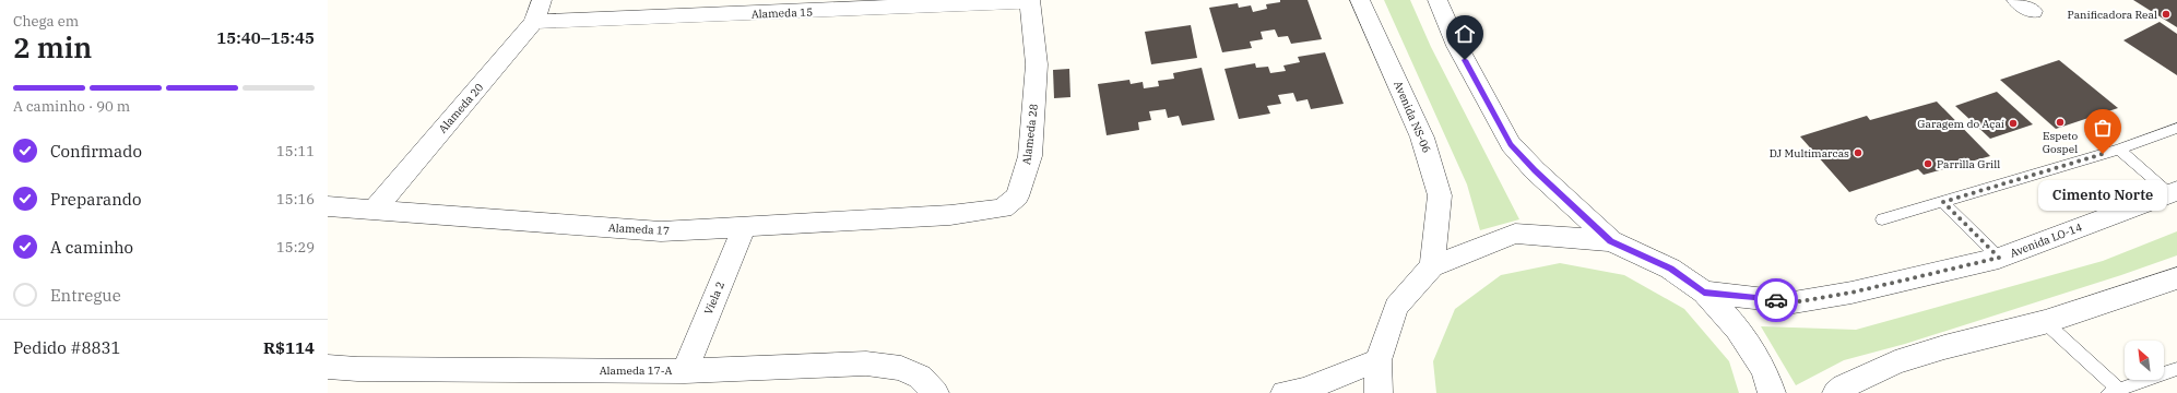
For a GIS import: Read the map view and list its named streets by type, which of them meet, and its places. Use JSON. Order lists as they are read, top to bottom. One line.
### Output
{"streets":{"street":["Alameda 15","Alameda 20","Avenida NS-06","Alameda 28","Alameda 17","Avenida LO-14","Viela 2","Alameda 17-A"]},"crossings":[["Alameda 15","Alameda 20"],["Alameda 15","Alameda 28"],["Alameda 20","Alameda 17"],["Alameda 28","Alameda 17"],["Alameda 17","Viela 2"],["Viela 2","Alameda 17-A"]],"places":["Panificadora Real","Espeto Gospel","Garagem do Açaí","DJ Multimarcas","Cimento Norte","Parrilla Grill"],"north":"top left","page":{"heading":["2 min","Chega em","15:40–15:45"],"panel":["Pedido #8831","R$114"],"bar":"A caminho · 90 m","list":[["Confirmado","15:11"],["Preparando","15:16"],["A caminho","15:29"],"Entregue"],"bubble":"Cimento Norte"}}
